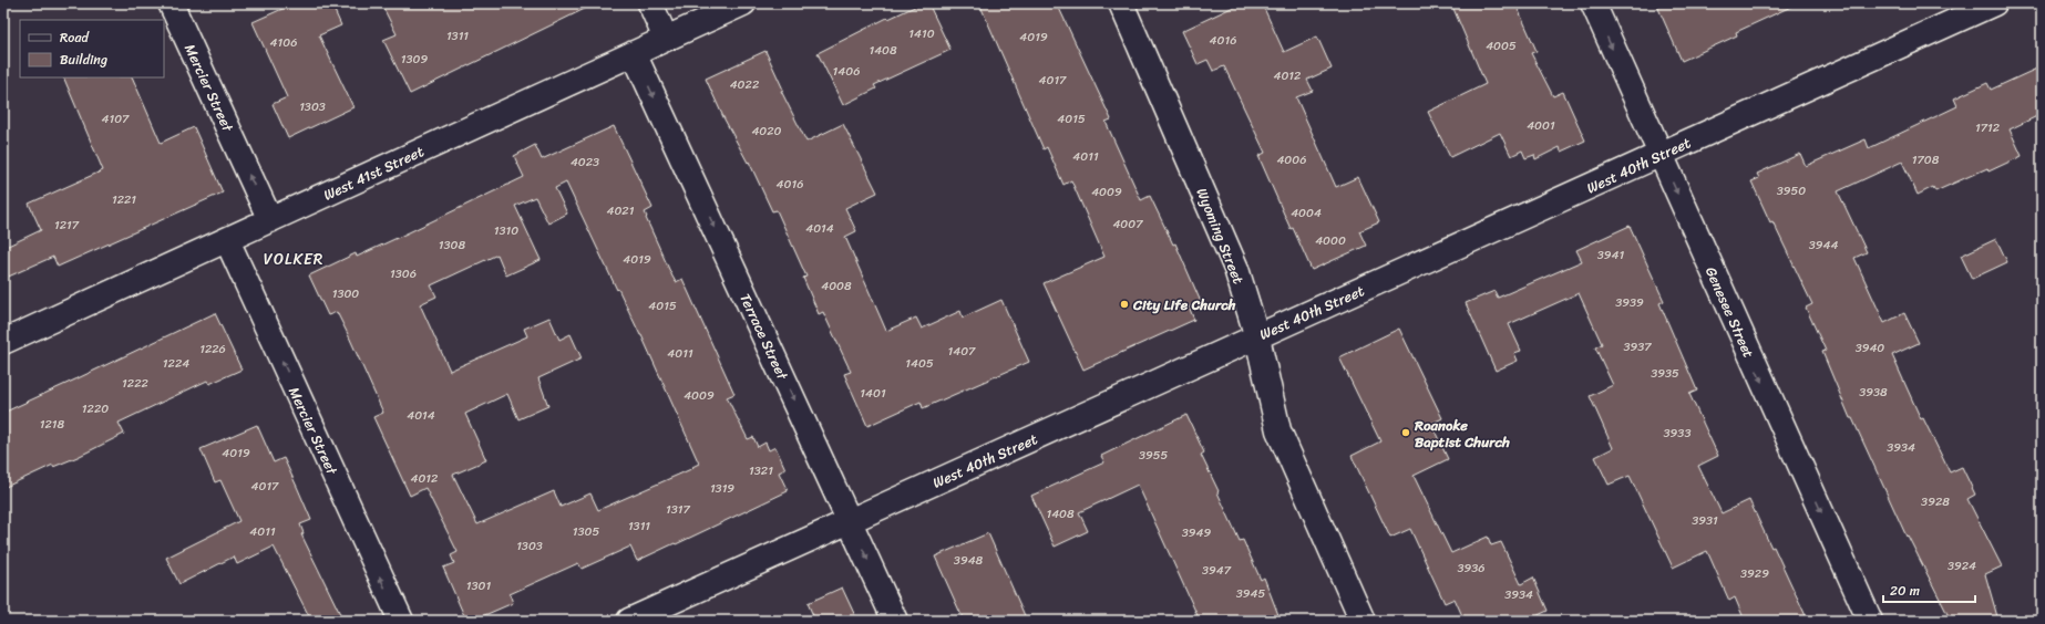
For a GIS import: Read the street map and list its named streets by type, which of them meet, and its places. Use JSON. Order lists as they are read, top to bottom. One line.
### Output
{"streets":{"street":["Mercier Street","West 40th Street","West 41st Street","Wyoming Street","Genesee Street","Terrace Street"]},"crossings":[["Mercier Street","West 41st Street"],["West 40th Street","Wyoming Street"],["West 40th Street","Genesee Street"],["West 40th Street","Terrace Street"],["West 41st Street","Terrace Street"]],"one_way":["Mercier Street","Genesee Street","Terrace Street"],"districts":["VOLKER"],"places":["City Life Church","Roanoke Baptist Church"],"house_numbers":["1410","1311","4019","4016","4106","4005","1408","1309","1406","4012","4017","4022","1303","4107","4015","4001","1712","4020","4011","4006","1708","4023","4016","3950","4009","1221","4021","4004","4007","1217","4014","1310","4000","1308","3944","3941","4019","1306","4008","1300","3939","4015","3937","3940","1226","1407","4011","1224","1405","3935","1222","3938","1401","4009","1220","4014","1218","3933","3934","4019","3955","1321","4012","4017","1319","3928","1317","1408","3931","1311","4011","1305","3949","1303","3948","3924","3936","3947","3929","1301","3945","3934"],"legend":["Road","Building"],"scale_bar":"20 m"}
